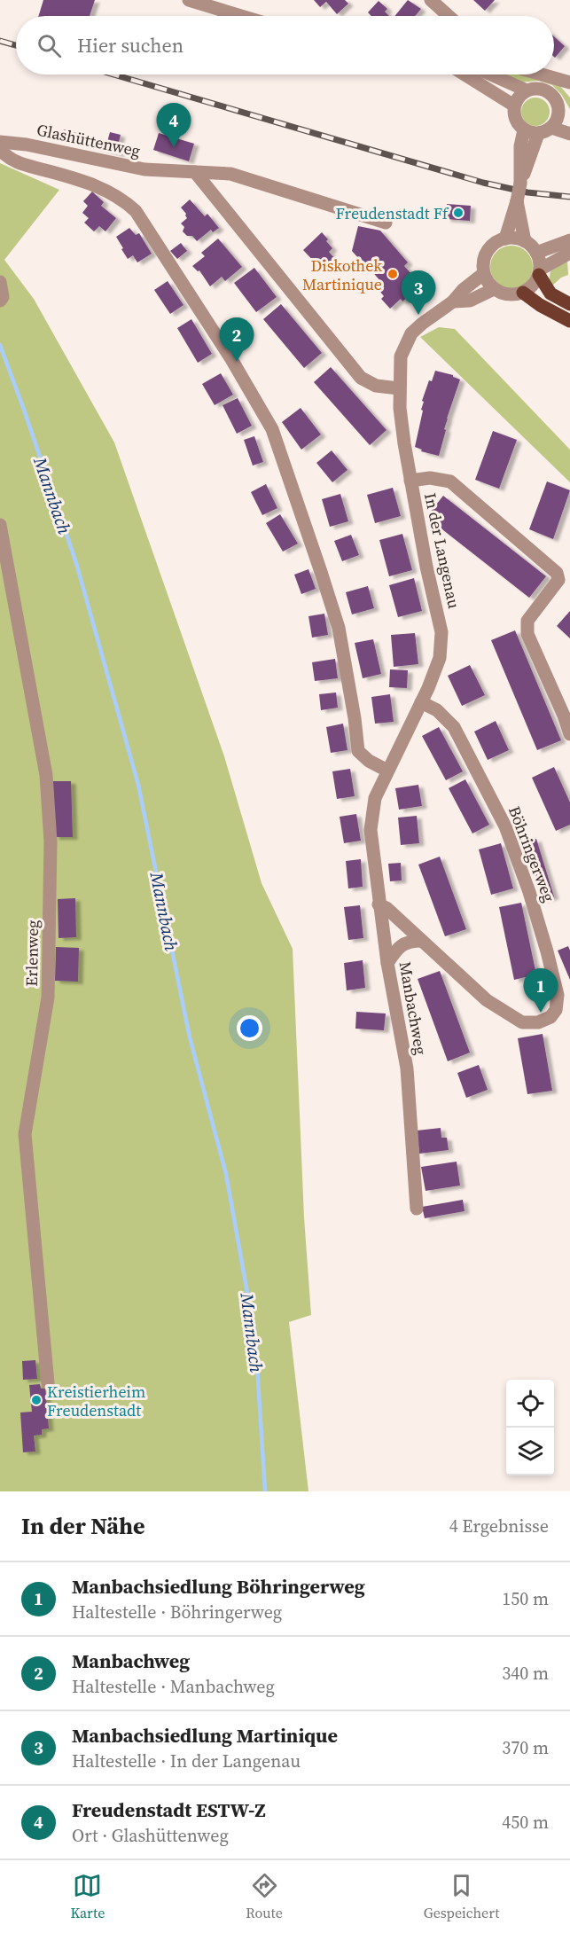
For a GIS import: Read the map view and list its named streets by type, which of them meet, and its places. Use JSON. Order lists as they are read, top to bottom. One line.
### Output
{"streets":{"street":["Glashüttenweg","In der Langenau","Böhringerweg","Erlenweg","Manbachweg"]},"crossings":[["In der Langenau","Böhringerweg"],["In der Langenau","Manbachweg"]],"water":["Mannbach"],"places":["Freudenstadt Ff","Diskothek Martinique","Kreistierheim Freudenstadt"],"page":{"search":"Hier suchen","pins":["4","3","2","1"],"heading":["In der Nähe","4 Ergebnisse"],"list":[{"mark":"1","name":"Manbachsiedlung Böhringerweg","note":"Haltestelle · Böhringerweg","value":"150 m"},{"mark":"2","name":"Manbachweg","note":"Haltestelle · Manbachweg","value":"340 m"},{"mark":"3","name":"Manbachsiedlung Martinique","note":"Haltestelle · In der Langenau","value":"370 m"},{"mark":"4","name":"Freudenstadt ESTW-Z","note":"Ort · Glashüttenweg","value":"450 m"}],"nav":["Karte","Route","Gespeichert"]}}
